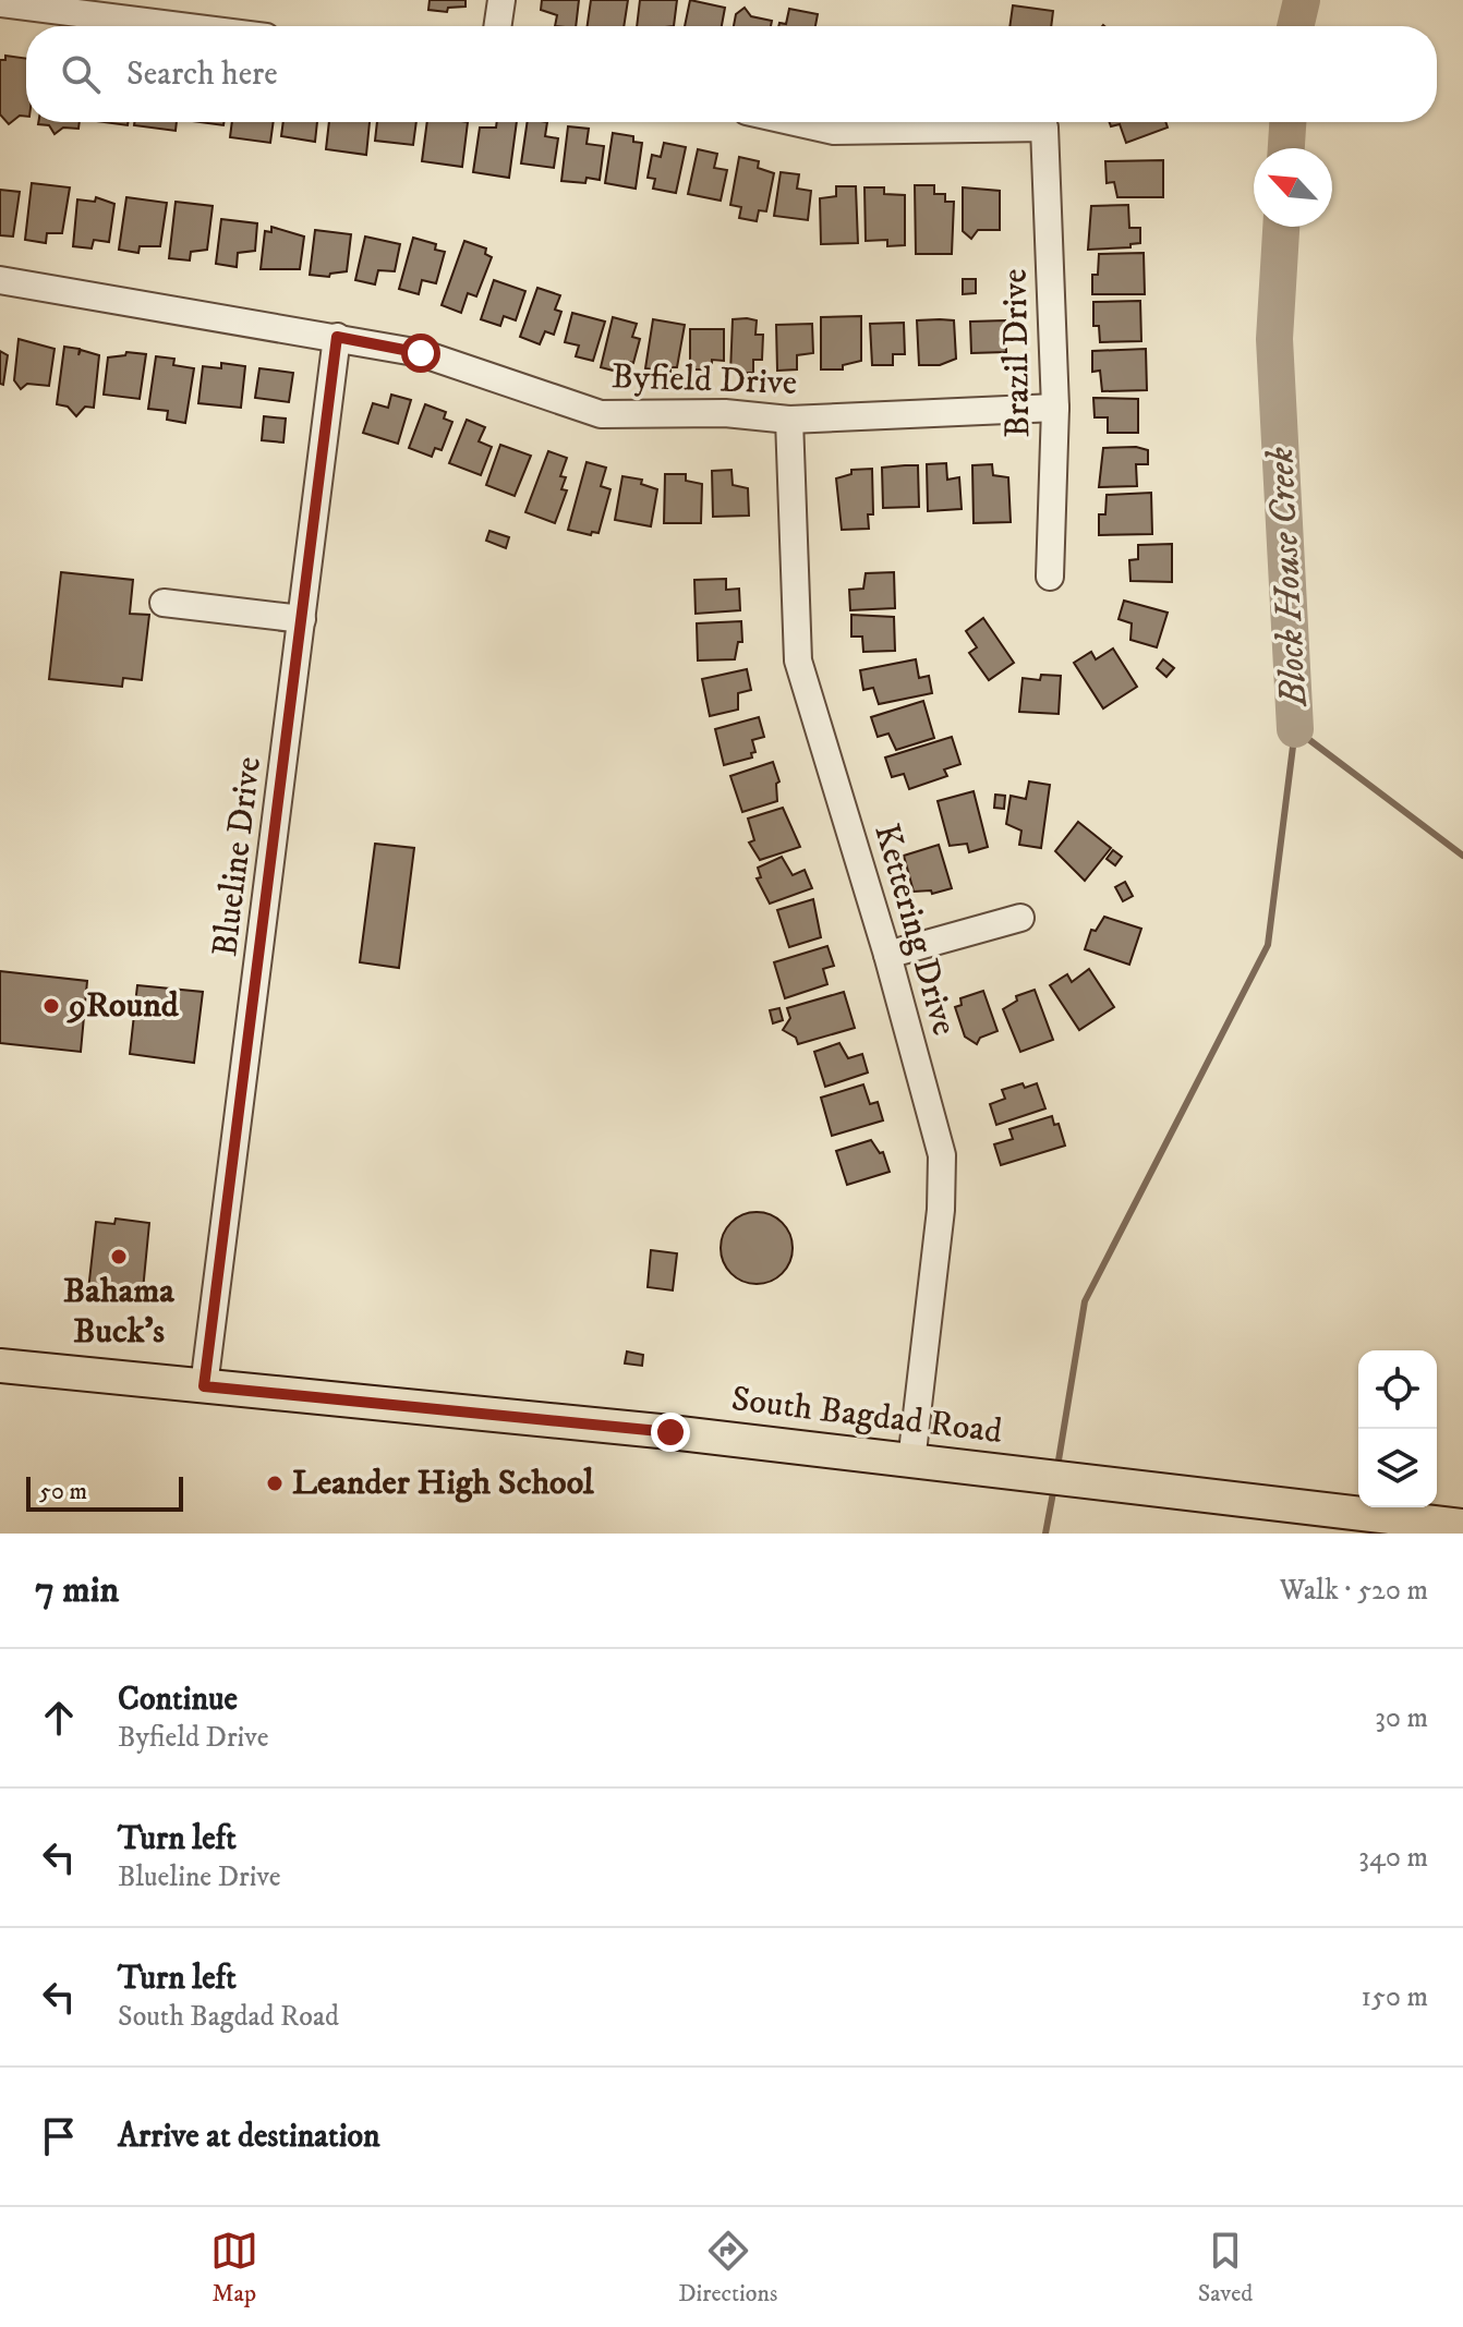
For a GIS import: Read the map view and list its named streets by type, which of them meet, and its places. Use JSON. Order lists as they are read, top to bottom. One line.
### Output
{"streets":{"main road":["South Bagdad Road"],"street":["Brazil Drive","Byfield Drive","Blueline Drive","Kettering Drive"]},"crossings":[["Brazil Drive","Byfield Drive"],["Byfield Drive","Blueline Drive"],["Byfield Drive","Kettering Drive"],["Blueline Drive","South Bagdad Road"],["Kettering Drive","South Bagdad Road"]],"water":["Block House Creek"],"places":["9Round","Bahama Buck's","Leander High School"],"scale_bar":"50 m","north":"top left","page":{"search":"Search here","scale":"50 m","heading":["7 min","Walk · 520 m"],"list":[["Continue","Byfield Drive","30 m"],["Turn left","Blueline Drive","340 m"],["Turn left","South Bagdad Road","150 m"],"Arrive at destination"],"nav":["Map","Directions","Saved"]}}
